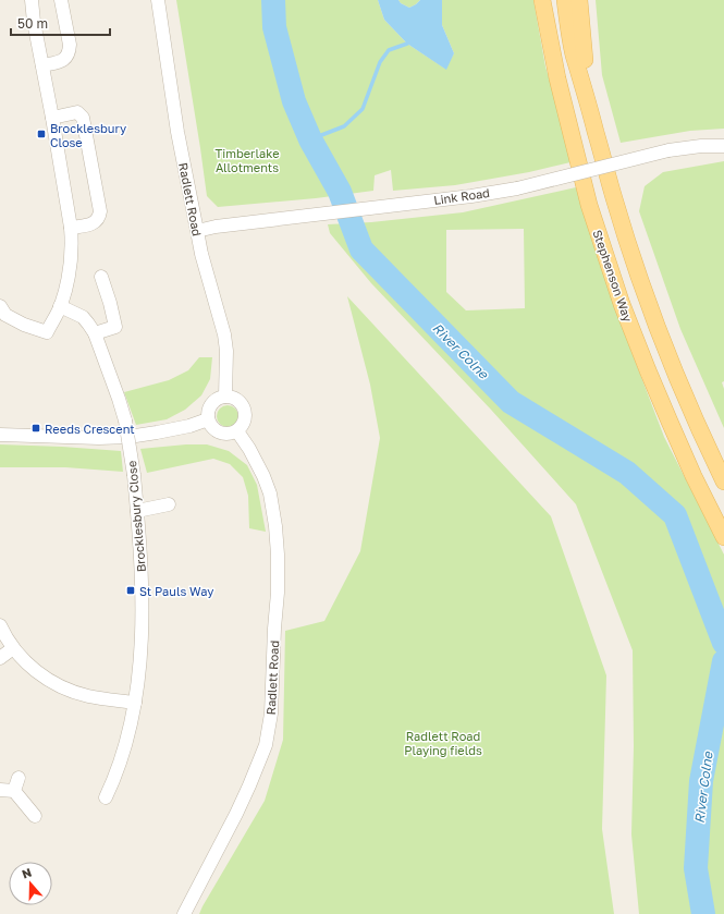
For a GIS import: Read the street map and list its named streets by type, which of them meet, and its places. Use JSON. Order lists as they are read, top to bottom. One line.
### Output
{"streets":{"main road":["Stephenson Way"],"street":["Link Road","Radlett Road","Brocklesbury Close"]},"crossings":[["Link Road","Radlett Road"]],"water":["River Colne"],"parks":["Timberlake Allotments","Radlett Road Playing fields"],"places":{"transit":["Brocklesbury Close","Reeds Crescent","St Pauls Way"]},"scale_bar":"50 m","north":"top"}
